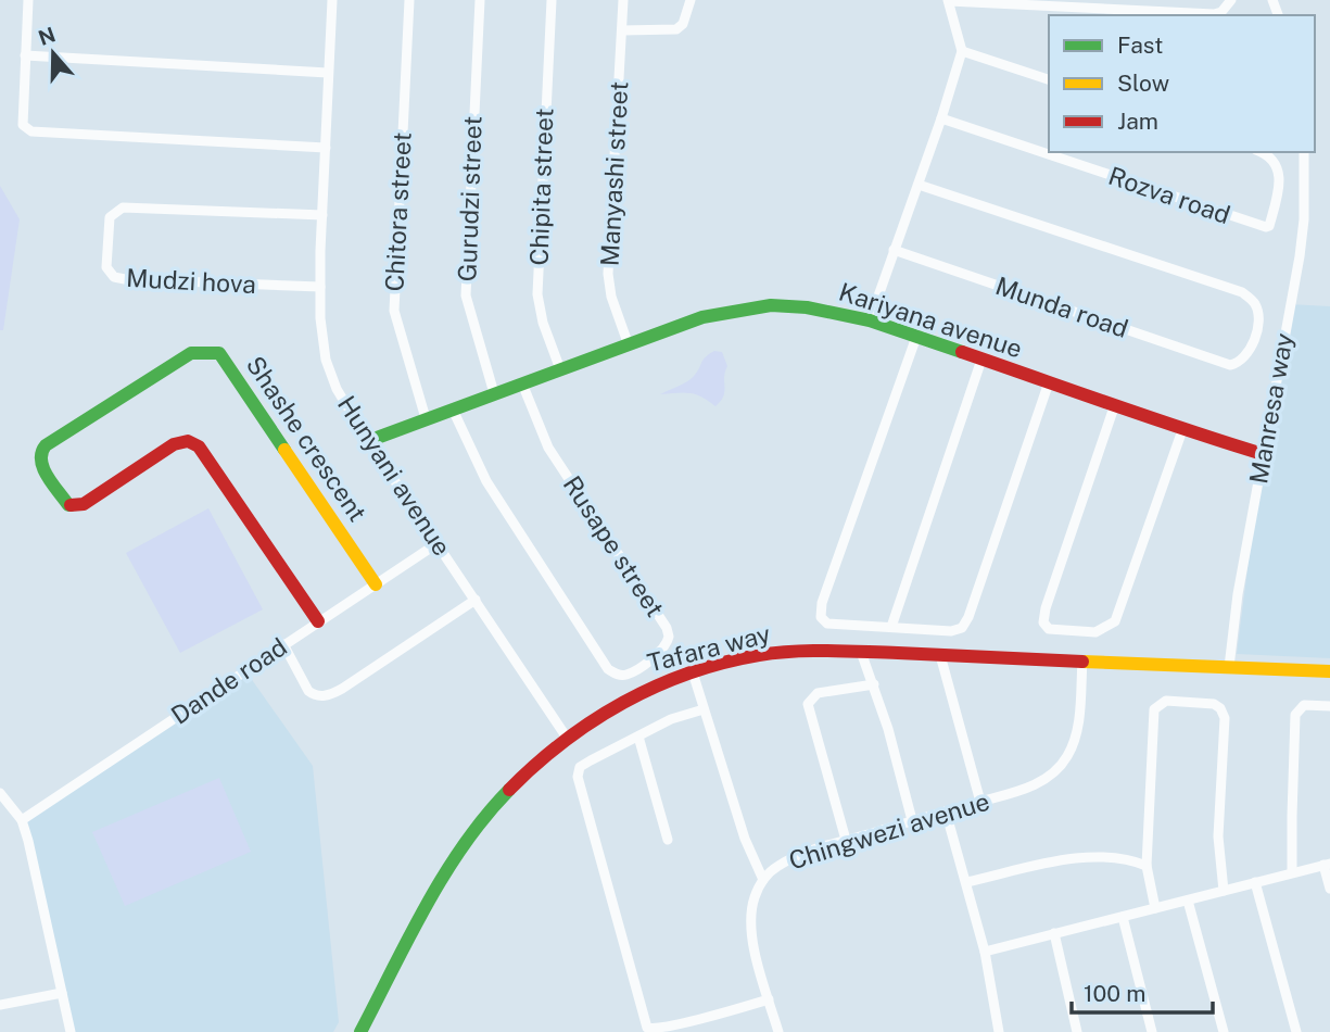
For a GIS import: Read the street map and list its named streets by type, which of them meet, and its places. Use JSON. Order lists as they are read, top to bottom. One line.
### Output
{"streets":{"street":["Manyashi street","Chipita street","Rozva road","Gurudzi street","Chitora street","Mudzi hova","Munda road","Kariyana avenue","Manresa way","Shashe crescent","Hunyani avenue","Rusape street","Tafara way","Dande road","Chingwezi avenue"]},"crossings":[["Manyashi street","Kariyana avenue"],["Chipita street","Kariyana avenue"],["Gurudzi street","Kariyana avenue"],["Chitora street","Kariyana avenue"],["Mudzi hova","Hunyani avenue"],["Kariyana avenue","Manresa way"],["Kariyana avenue","Hunyani avenue"],["Kariyana avenue","Rusape street"],["Manresa way","Tafara way"],["Shashe crescent","Dande road"],["Hunyani avenue","Tafara way"],["Hunyani avenue","Dande road"],["Tafara way","Chingwezi avenue"]],"legend":["Fast","Slow","Jam"],"scale_bar":"100 m","north":"top"}
